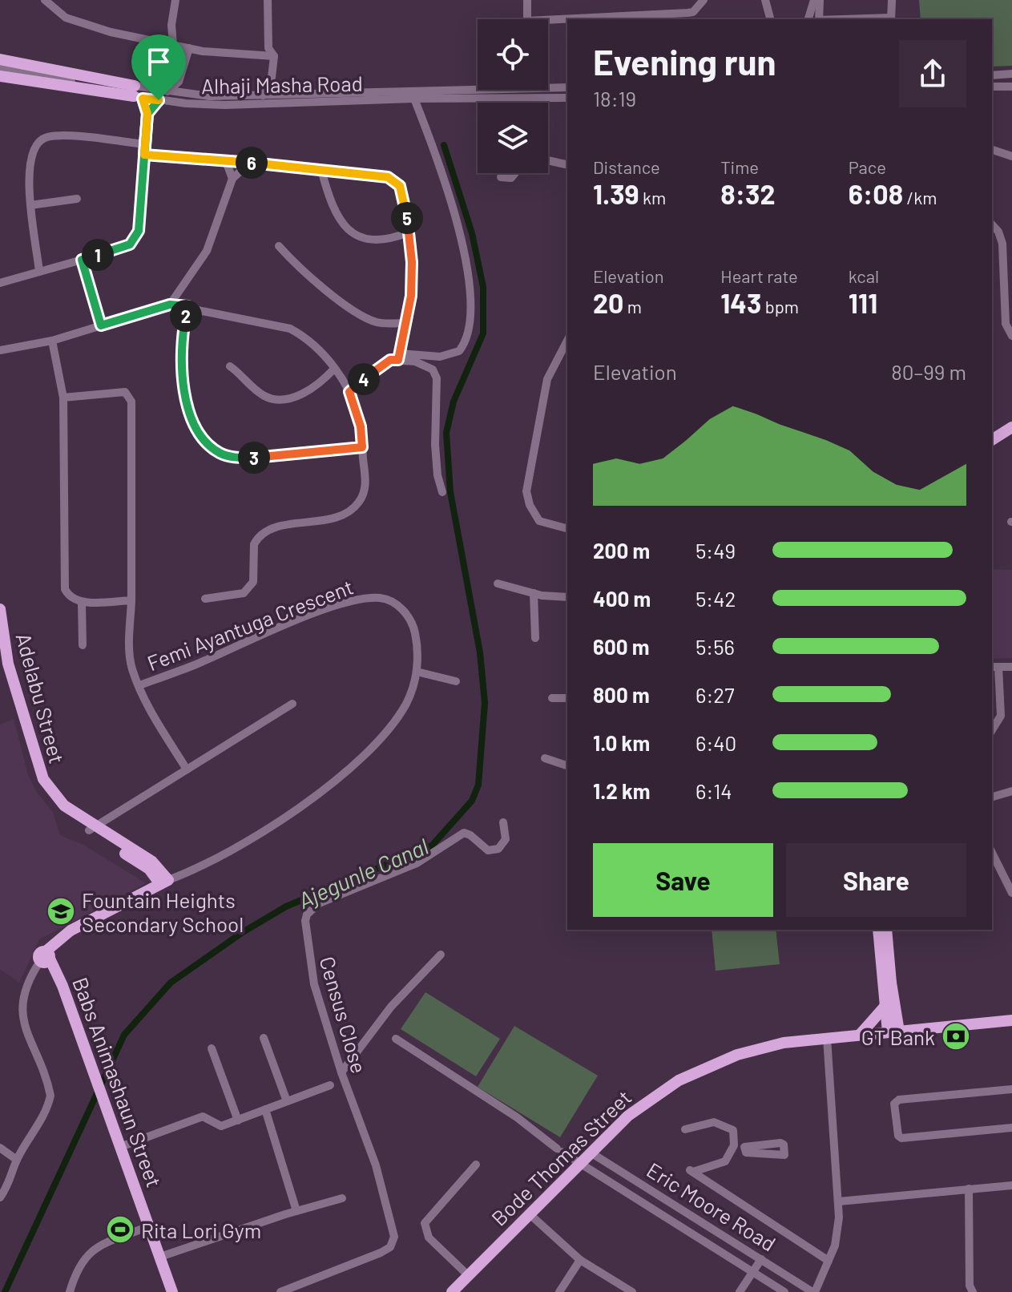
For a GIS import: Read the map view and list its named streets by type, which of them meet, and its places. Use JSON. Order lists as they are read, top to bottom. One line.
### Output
{"streets":{"main road":["Adelabu Street","Babs Animashaun Street","Bode Thomas Street"],"street":["Alhaji Masha Road","Femi Ayantuga Crescent","Census Close","Eric Moore Road"]},"crossings":[["Femi Ayantuga Crescent","Adelabu Street"],["Bode Thomas Street","Eric Moore Road"]],"water":["Ajegunle Canal"],"places":{"school or university":["Fountain Heights Secondary School"],"bank":["GT Bank"],"sports":["Rita Lori Gym"]},"page":{"heading":["Evening run","18:19"],"stats":[["Distance","1.39 km"],["Time","8:32"],["Pace","6:08 /km"],["Elevation","20 m"],["Heart rate","143 bpm"],["kcal","111"]],"pins":["6","5","1","2","4","3"],"chart":["Elevation","80–99 m"],"list":[{"name":"200 m","note":"5:49"},{"name":"400 m","note":"5:42"},{"name":"600 m","note":"5:56"},{"name":"800 m","note":"6:27"},{"name":"1.0 km","note":"6:40"},{"name":"1.2 km","note":"6:14"}],"buttons":["Save","Share"]}}
